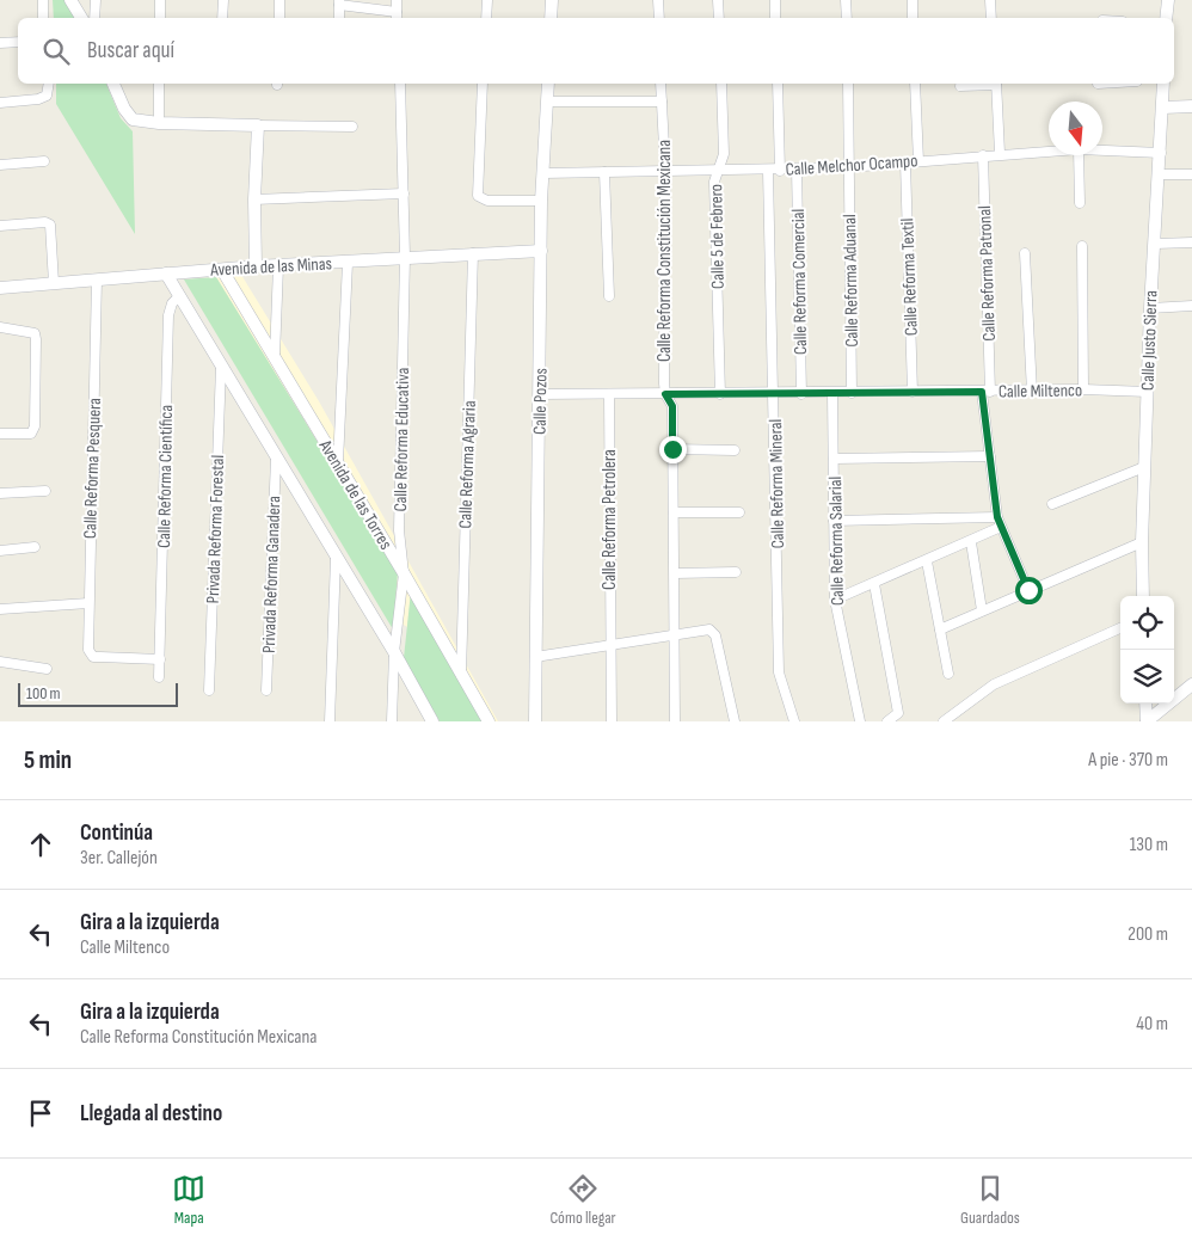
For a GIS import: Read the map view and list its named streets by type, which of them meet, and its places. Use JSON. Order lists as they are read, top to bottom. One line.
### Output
{"streets":{"street":["Calle Melchor Ocampo","Calle 5 de Febrero","Calle Reforma Constitución Mexicana","Avenida de las Minas","Calle Reforma Patronal","Calle Reforma Textil","Calle Reforma Aduanal","Calle Reforma Comercial","Calle Justo Sierra","Calle Miltenco","Calle Pozos","Calle Reforma Educativa","Calle Reforma Agraria","Calle Reforma Pesquera","Calle Reforma Científica","Calle Reforma Mineral","Avenida de las Torres","Calle Reforma Petrolera","Privada Reforma Forestal","Calle Reforma Salarial","Privada Reforma Ganadera"]},"crossings":[["Calle Melchor Ocampo","Calle 5 de Febrero"],["Calle Melchor Ocampo","Calle Reforma Constitución Mexicana"],["Calle Melchor Ocampo","Calle Reforma Patronal"],["Calle Melchor Ocampo","Calle Reforma Textil"],["Calle Melchor Ocampo","Calle Reforma Aduanal"],["Calle Melchor Ocampo","Calle Reforma Comercial"],["Calle Melchor Ocampo","Calle Justo Sierra"],["Calle Melchor Ocampo","Calle Pozos"],["Calle Melchor Ocampo","Calle Reforma Mineral"],["Calle 5 de Febrero","Calle Miltenco"],["Calle Reforma Constitución Mexicana","Calle Miltenco"],["Avenida de las Minas","Calle Pozos"],["Avenida de las Minas","Calle Reforma Educativa"],["Avenida de las Minas","Calle Reforma Agraria"],["Avenida de las Minas","Calle Reforma Pesquera"],["Avenida de las Minas","Avenida de las Torres"],["Calle Reforma Patronal","Calle Miltenco"],["Calle Reforma Textil","Calle Miltenco"],["Calle Reforma Aduanal","Calle Miltenco"],["Calle Reforma Comercial","Calle Miltenco"],["Calle Justo Sierra","Calle Miltenco"],["Calle Miltenco","Calle Pozos"],["Calle Miltenco","Calle Reforma Mineral"],["Calle Miltenco","Calle Reforma Petrolera"],["Calle Miltenco","Calle Reforma Salarial"],["Calle Reforma Educativa","Avenida de las Torres"],["Calle Reforma Agraria","Avenida de las Torres"],["Calle Reforma Pesquera","Calle Reforma Científica"]],"scale_bar":"100 m","north":"bottom","page":{"search":"Buscar aquí","scale":"100 m","heading":["5 min","A pie · 370 m"],"list":[["Continúa","3er. Callejón","130 m"],["Gira a la izquierda","Calle Miltenco","200 m"],["Gira a la izquierda","Calle Reforma Constitución Mexicana","40 m"],"Llegada al destino"],"nav":["Mapa","Cómo llegar","Guardados"]}}
